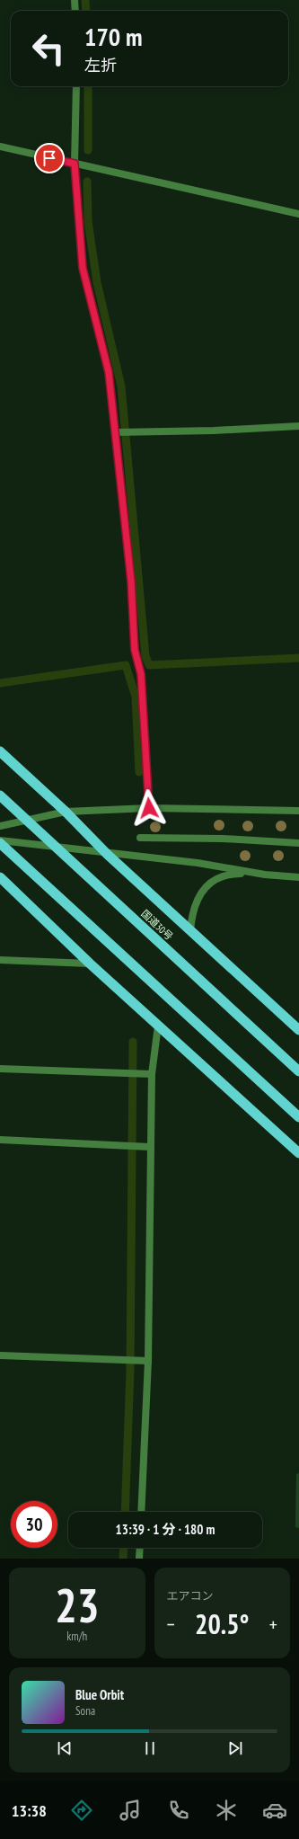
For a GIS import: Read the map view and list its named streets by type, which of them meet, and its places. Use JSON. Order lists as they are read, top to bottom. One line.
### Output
{"streets":{"highway":["国道30号"]},"page":{"turn":["170 m","左折"],"limit":"30","trip":"13:39 · 1 分 · 180 m","tile":[["23","km/h"],"エアコン"],"heat":["−","20.5°","+"],"song":["Blue Orbit","Sona"],"tabs":"13:38"}}
